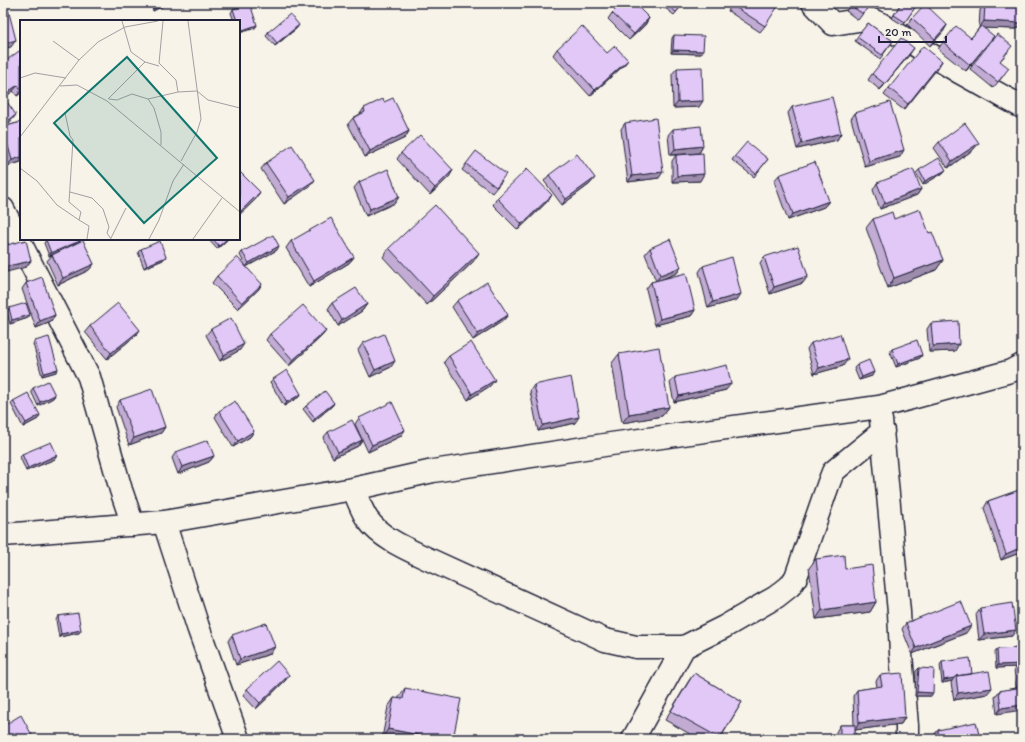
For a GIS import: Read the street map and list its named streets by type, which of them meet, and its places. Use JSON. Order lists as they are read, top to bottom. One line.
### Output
{"scale_bar":"20 m"}
